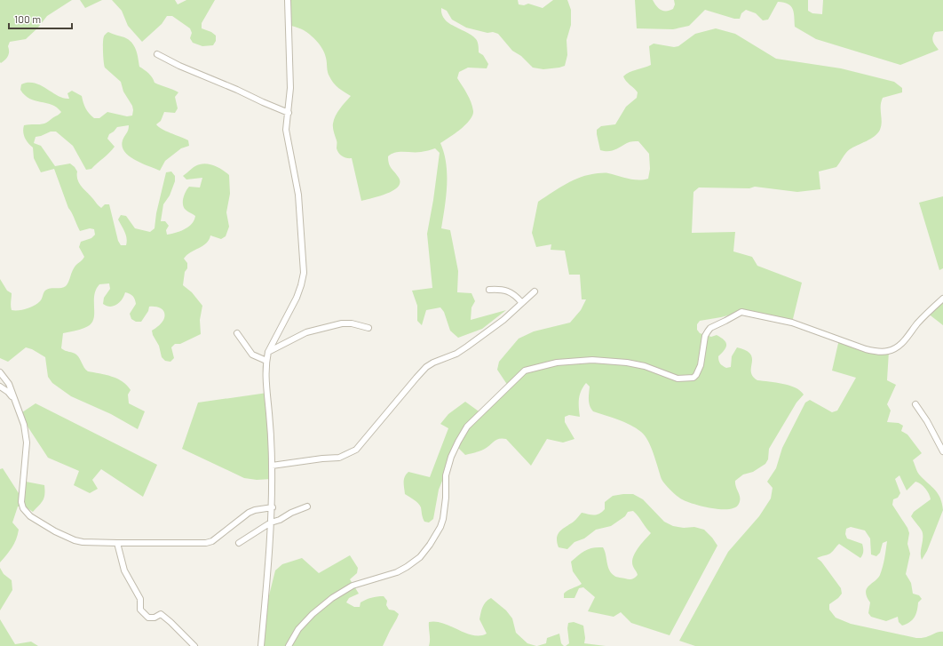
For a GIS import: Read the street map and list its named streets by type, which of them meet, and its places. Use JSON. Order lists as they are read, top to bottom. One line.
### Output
{"scale_bar":"100 m"}
